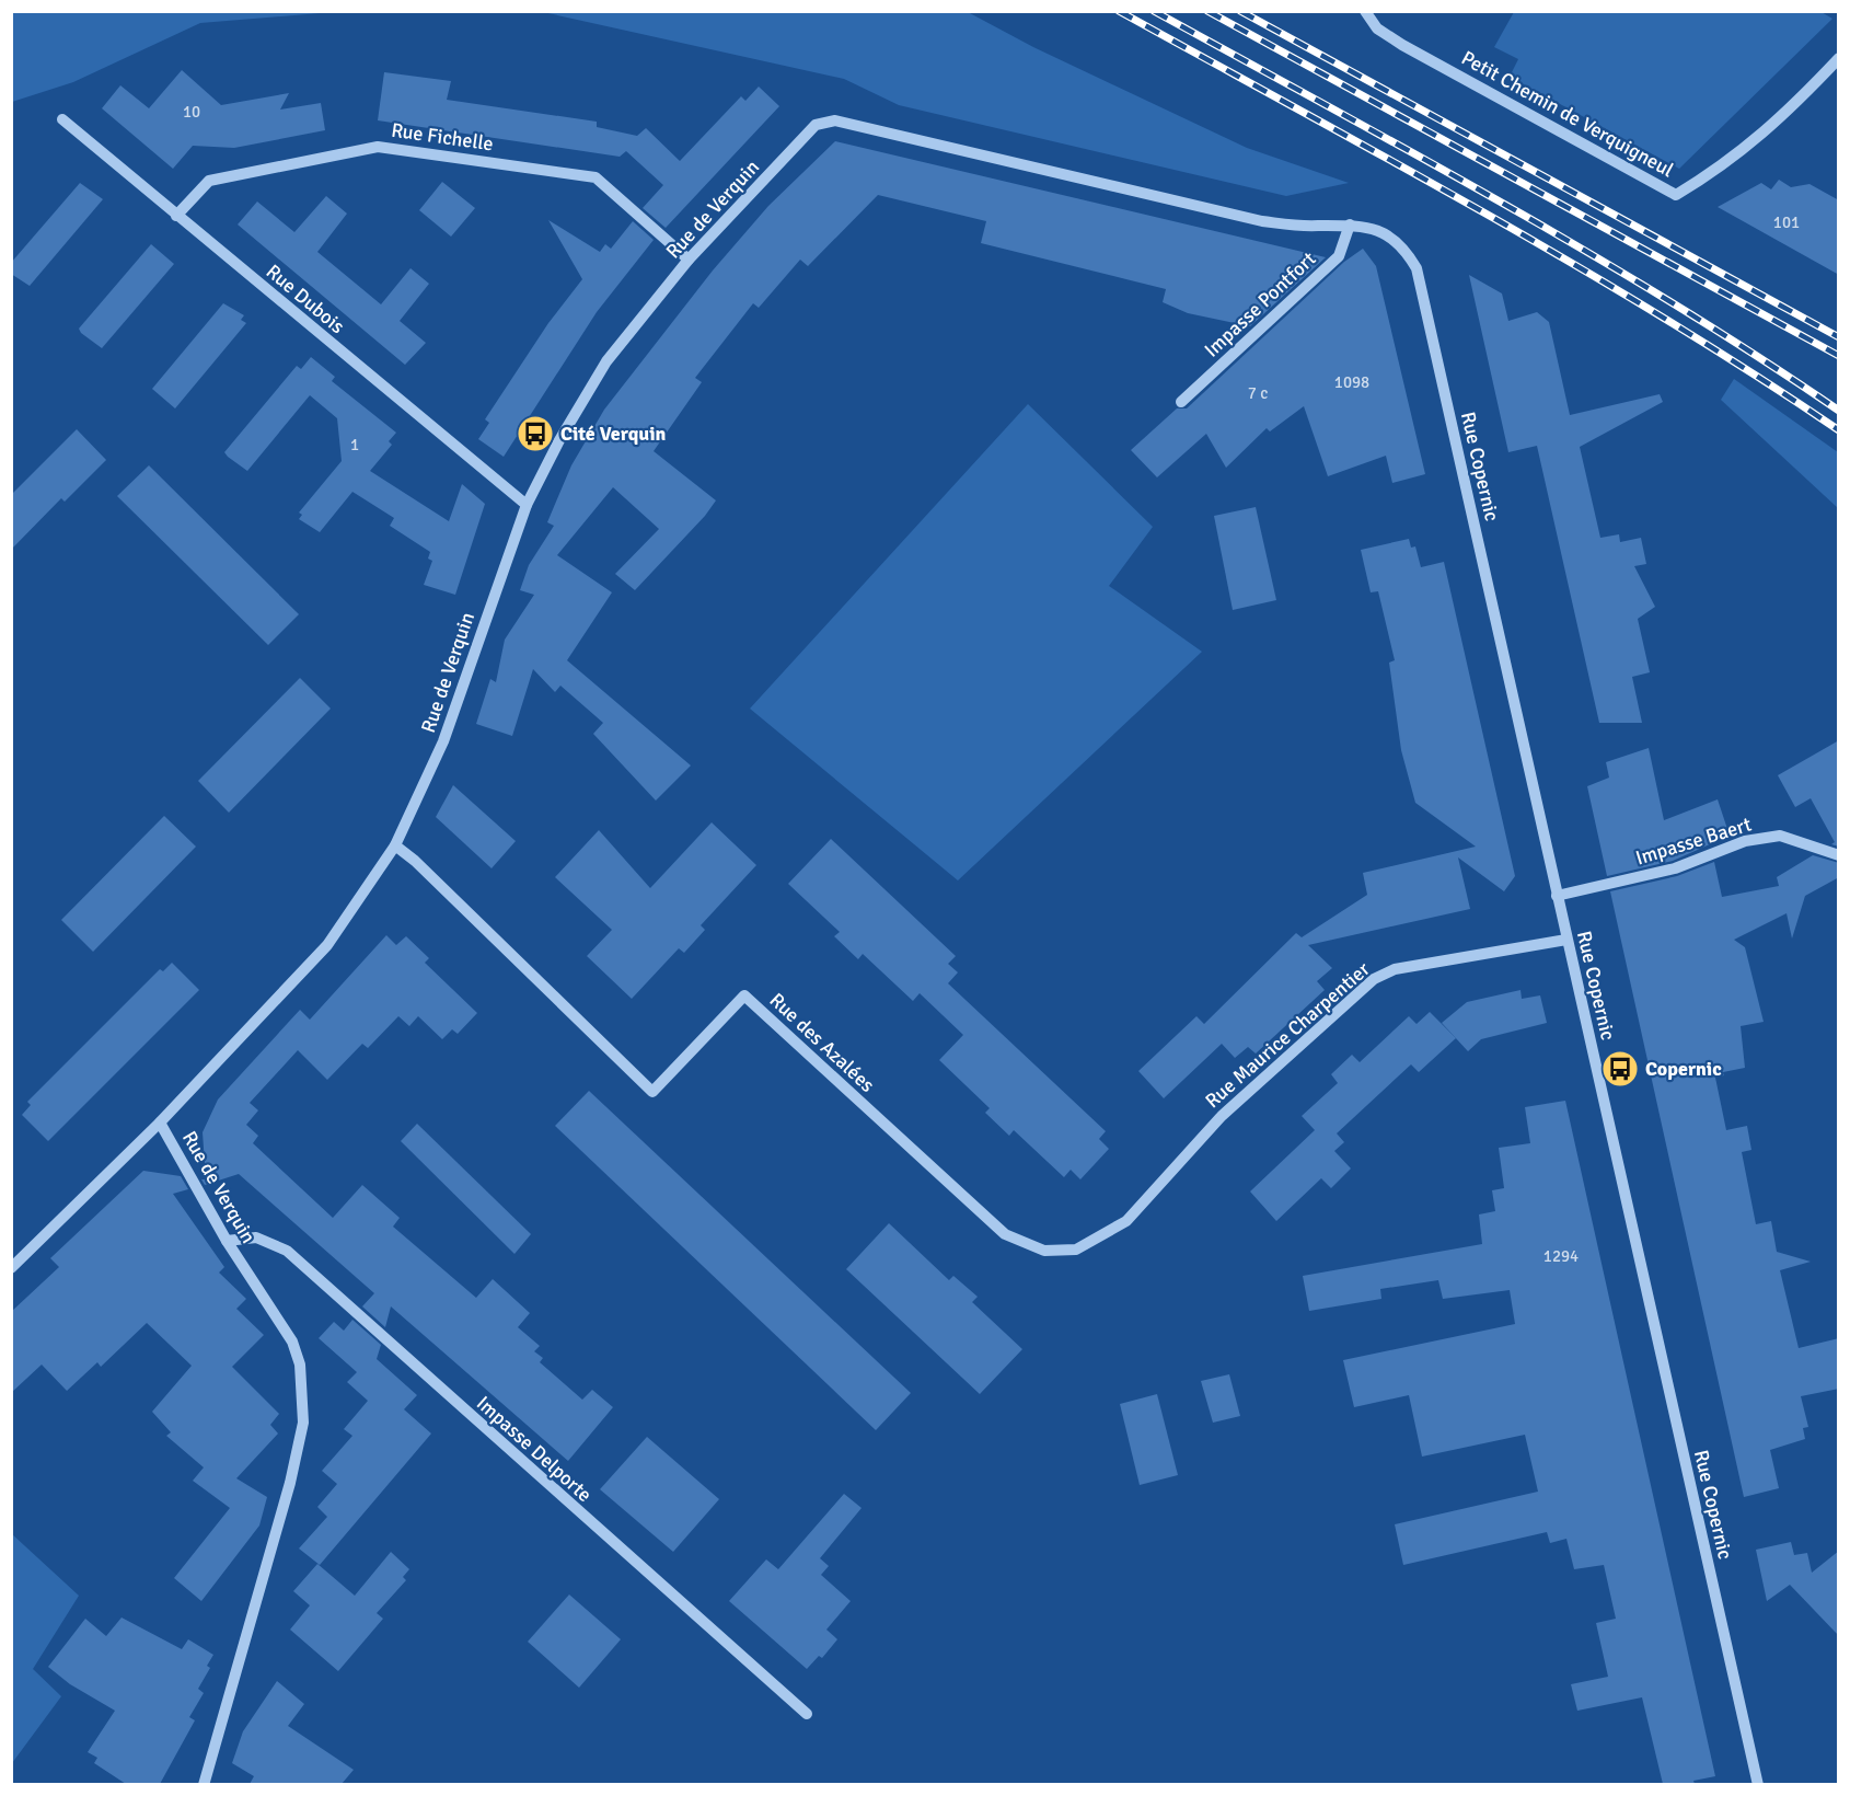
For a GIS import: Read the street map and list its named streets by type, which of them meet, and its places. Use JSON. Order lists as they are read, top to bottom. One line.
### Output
{"streets":{"street":["Petit Chemin de Verquigneul","Rue Fichelle","Rue de Verquin","Rue Dubois","Impasse Pontfort","Rue Copernic","Impasse Baert","Rue Maurice Charpentier","Rue des Azalées","Impasse Delporte"]},"crossings":[["Rue Fichelle","Rue de Verquin"],["Rue Fichelle","Rue Dubois"],["Rue de Verquin","Rue Dubois"],["Rue de Verquin","Impasse Pontfort"],["Rue de Verquin","Rue Copernic"],["Rue de Verquin","Rue des Azalées"],["Rue de Verquin","Impasse Delporte"],["Rue Copernic","Impasse Baert"],["Rue Copernic","Rue Maurice Charpentier"],["Rue Maurice Charpentier","Rue des Azalées"]],"places":{"bus stop":["Cité Verquin","Copernic"]},"house_numbers":["10","101","1098","7 c","1","1294"]}
